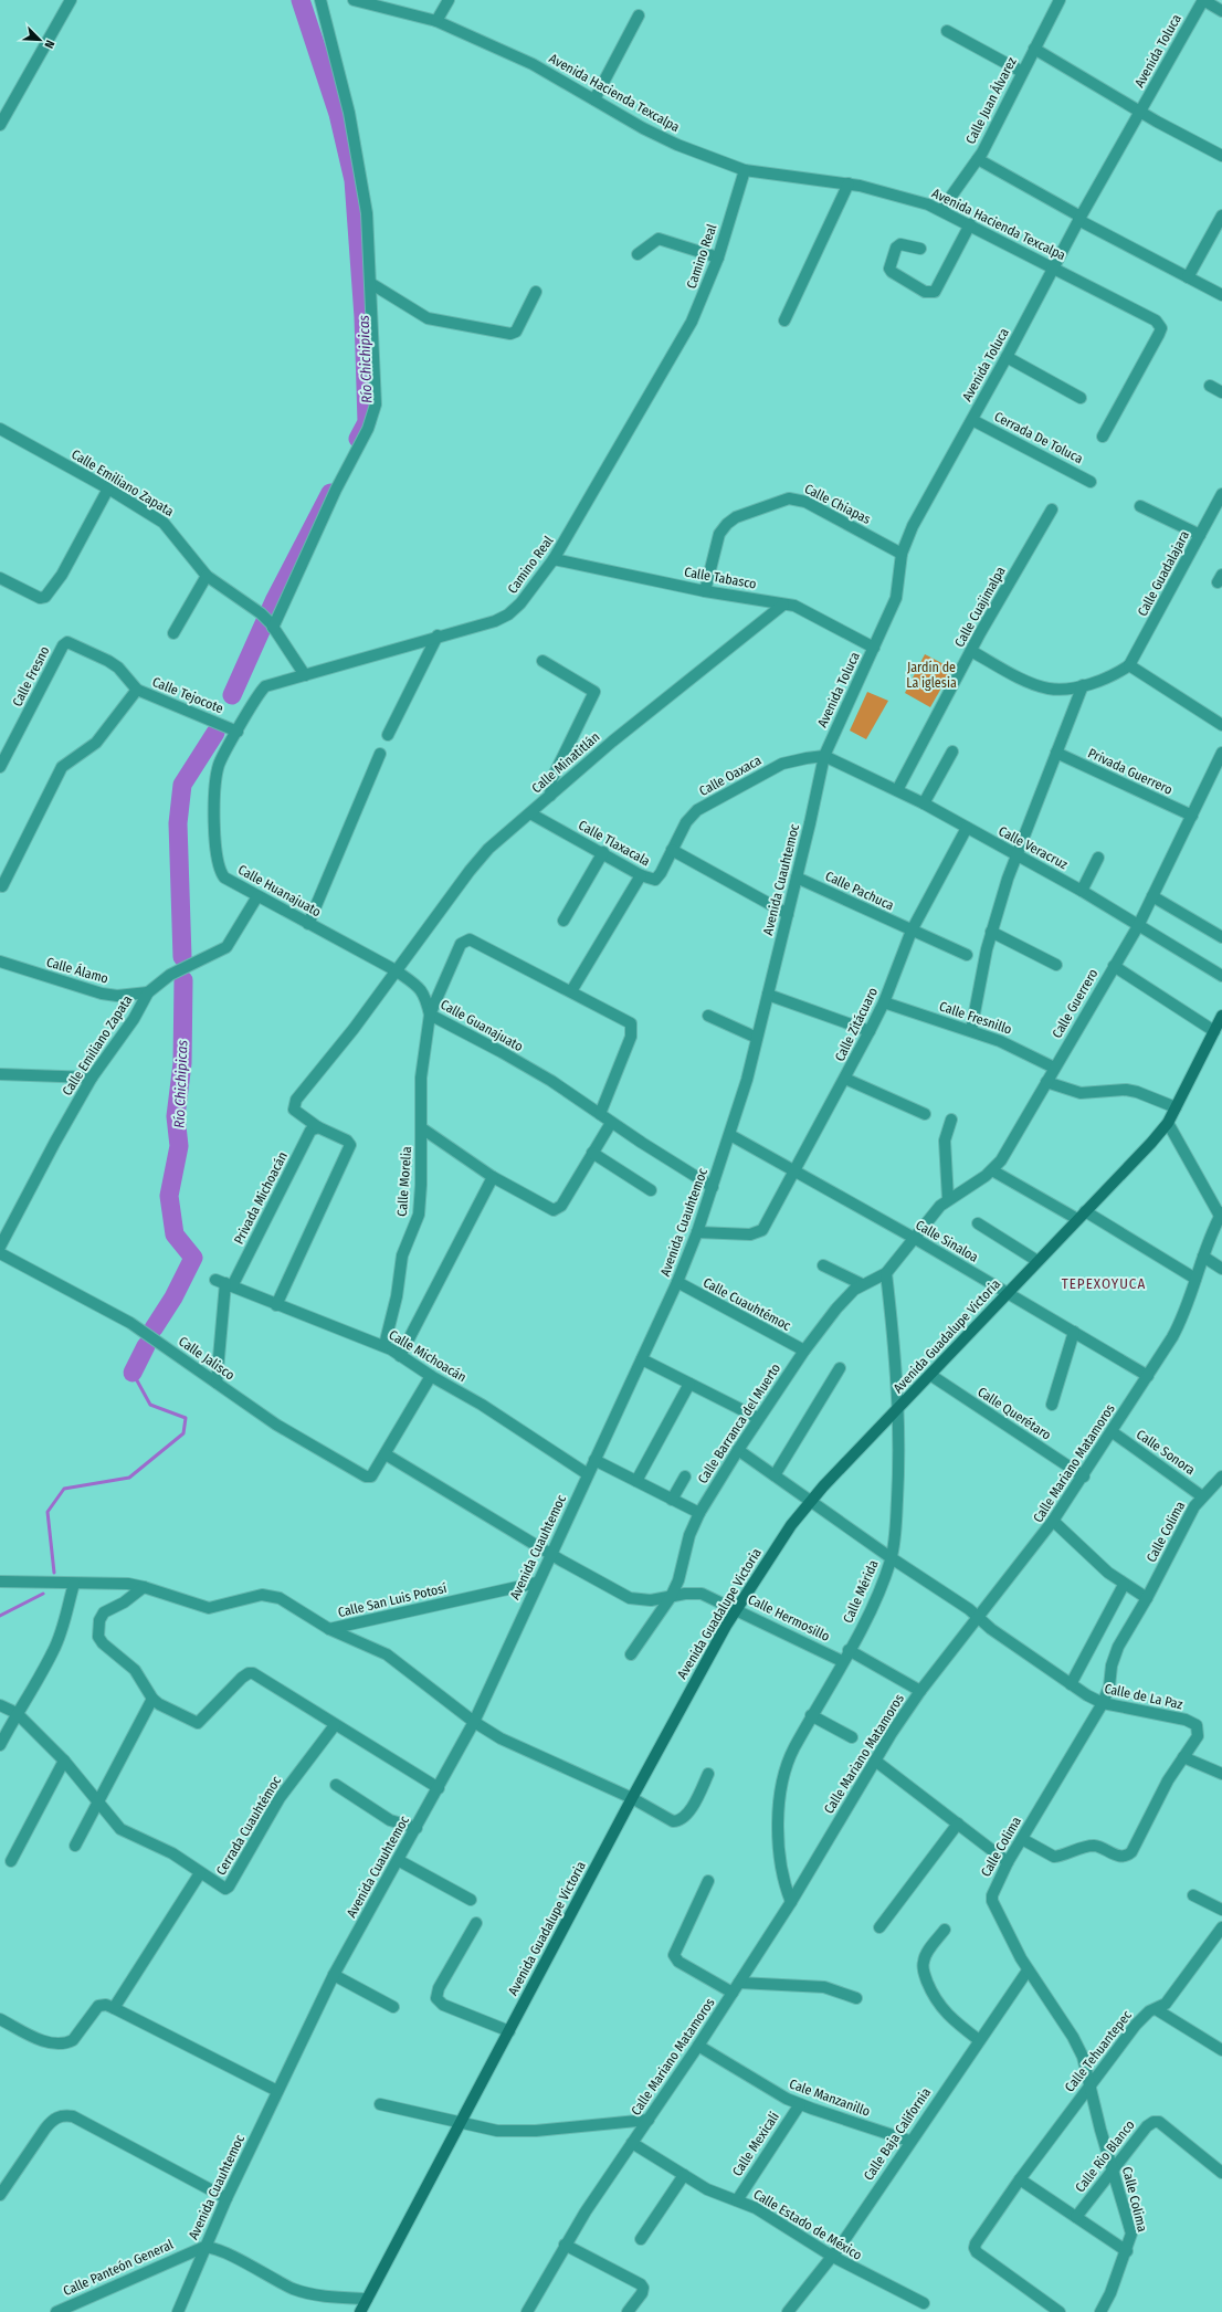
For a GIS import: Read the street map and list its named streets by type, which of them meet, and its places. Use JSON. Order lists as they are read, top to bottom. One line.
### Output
{"streets":{"main road":["Avenida Guadalupe Victoria"],"street":["Avenida Toluca","Avenida Hacienda Texcalpa","Calle Juan Álvarez","Camino Real","Cerrada De Toluca","Calle Emiliano Zapata","Calle Chiapas","Calle Guadalajara","Calle Tabasco","Calle Cuajimalpa","Calle Fresno","Calle Tejocote","Calle Minatitlán","Privada Guerrero","Calle Oaxaca","Calle Tlaxacala","Calle Veracruz","Avenida Cuauhtemoc","Calle Huanajuato","Calle Pachuca","Calle Álamo","Calle Guerrero","Calle Fresnillo","Calle Zitácuaro","Calle Guanajuato","Calle Morelia","Privada Michoacán","Calle Sinaloa","Calle Cuauhtémoc","Calle Michoacán","Calle Jalisco","Calle Querétaro","Calle Barranca del Muerto","Calle Sonora","Calle Mariano Matamoros","Calle Colima","Calle Mérida","Calle San Luis Potosí","Calle Hermosillo","Calle de La Paz","Cerrada Cuauhtémoc","Calle Tehuantepec","Cale Manzanillo","Calle Baja California","Calle Mexicali","Calle Rio Blanco","Calle Estado de México","Calle Panteón General"]},"crossings":[["Avenida Toluca","Avenida Hacienda Texcalpa"],["Avenida Toluca","Cerrada De Toluca"],["Avenida Toluca","Calle Chiapas"],["Avenida Toluca","Calle Tabasco"],["Avenida Toluca","Calle Oaxaca"],["Avenida Toluca","Calle Veracruz"],["Avenida Toluca","Avenida Cuauhtemoc"],["Avenida Hacienda Texcalpa","Calle Juan Álvarez"],["Avenida Hacienda Texcalpa","Camino Real"],["Camino Real","Calle Emiliano Zapata"],["Camino Real","Calle Tabasco"],["Camino Real","Calle Tejocote"],["Camino Real","Calle Huanajuato"],["Calle Emiliano Zapata","Calle Huanajuato"],["Calle Emiliano Zapata","Calle Álamo"],["Calle Chiapas","Calle Tabasco"],["Calle Tabasco","Calle Minatitlán"],["Calle Cuajimalpa","Calle Veracruz"],["Calle Fresno","Calle Tejocote"],["Calle Minatitlán","Calle Tlaxacala"],["Calle Minatitlán","Calle Guanajuato"],["Calle Minatitlán","Privada Michoacán"],["Privada Guerrero","Calle Guerrero"],["Calle Oaxaca","Calle Tlaxacala"],["Calle Oaxaca","Calle Veracruz"],["Calle Oaxaca","Avenida Cuauhtemoc"],["Calle Tlaxacala","Avenida Cuauhtemoc"],["Calle Veracruz","Avenida Cuauhtemoc"],["Calle Veracruz","Calle Guerrero"],["Calle Veracruz","Calle Zitácuaro"],["Avenida Cuauhtemoc","Calle Pachuca"],["Avenida Cuauhtemoc","Calle Zitácuaro"],["Avenida Cuauhtemoc","Calle Guanajuato"],["Avenida Cuauhtemoc","Calle Sinaloa"],["Avenida Cuauhtemoc","Calle Cuauhtémoc"],["Avenida Cuauhtemoc","Calle Michoacán"],["Avenida Cuauhtemoc","Calle San Luis Potosí"],["Avenida Cuauhtemoc","Calle Hermosillo"],["Avenida Cuauhtemoc","Calle Panteón General"],["Calle Huanajuato","Calle Guanajuato"],["Calle Pachuca","Calle Zitácuaro"],["Calle Guerrero","Calle Fresnillo"],["Calle Guerrero","Calle Sinaloa"],["Calle Guerrero","Calle Barranca del Muerto"],["Calle Fresnillo","Calle Zitácuaro"],["Calle Zitácuaro","Calle Sinaloa"],["Calle Guanajuato","Calle Morelia"],["Calle Morelia","Calle Michoacán"],["Privada Michoacán","Calle Michoacán"],["Calle Sinaloa","Avenida Guadalupe Victoria"],["Calle Sinaloa","Calle Barranca del Muerto"],["Calle Sinaloa","Calle Mariano Matamoros"],["Calle Cuauhtémoc","Calle Barranca del Muerto"],["Avenida Guadalupe Victoria","Calle Querétaro"],["Avenida Guadalupe Victoria","Calle Mérida"],["Avenida Guadalupe Victoria","Calle Hermosillo"],["Avenida Guadalupe Victoria","Calle de La Paz"],["Calle Michoacán","Calle Jalisco"],["Calle Querétaro","Calle Mariano Matamoros"],["Calle Barranca del Muerto","Calle Mérida"],["Calle Barranca del Muerto","Calle Hermosillo"],["Calle Barranca del Muerto","Calle de La Paz"],["Calle Sonora","Calle Mariano Matamoros"],["Calle Sonora","Calle Colima"],["Calle Mariano Matamoros","Calle Mérida"],["Calle Mariano Matamoros","Calle de La Paz"],["Calle Mariano Matamoros","Cale Manzanillo"],["Calle Mariano Matamoros","Calle Estado de México"],["Calle Colima","Calle de La Paz"],["Calle Colima","Calle Tehuantepec"],["Calle Colima","Calle Baja California"],["Calle Colima","Calle Rio Blanco"],["Calle Mérida","Calle Hermosillo"],["Calle Mérida","Calle de La Paz"],["Cale Manzanillo","Calle Baja California"],["Cale Manzanillo","Calle Mexicali"],["Calle Baja California","Calle Estado de México"],["Calle Mexicali","Calle Estado de México"]],"districts":["TEPEXOYUCA"],"water":["Río Chichipicas"],"parks":["Jardín de La iglesia"],"north":"bottom right"}
